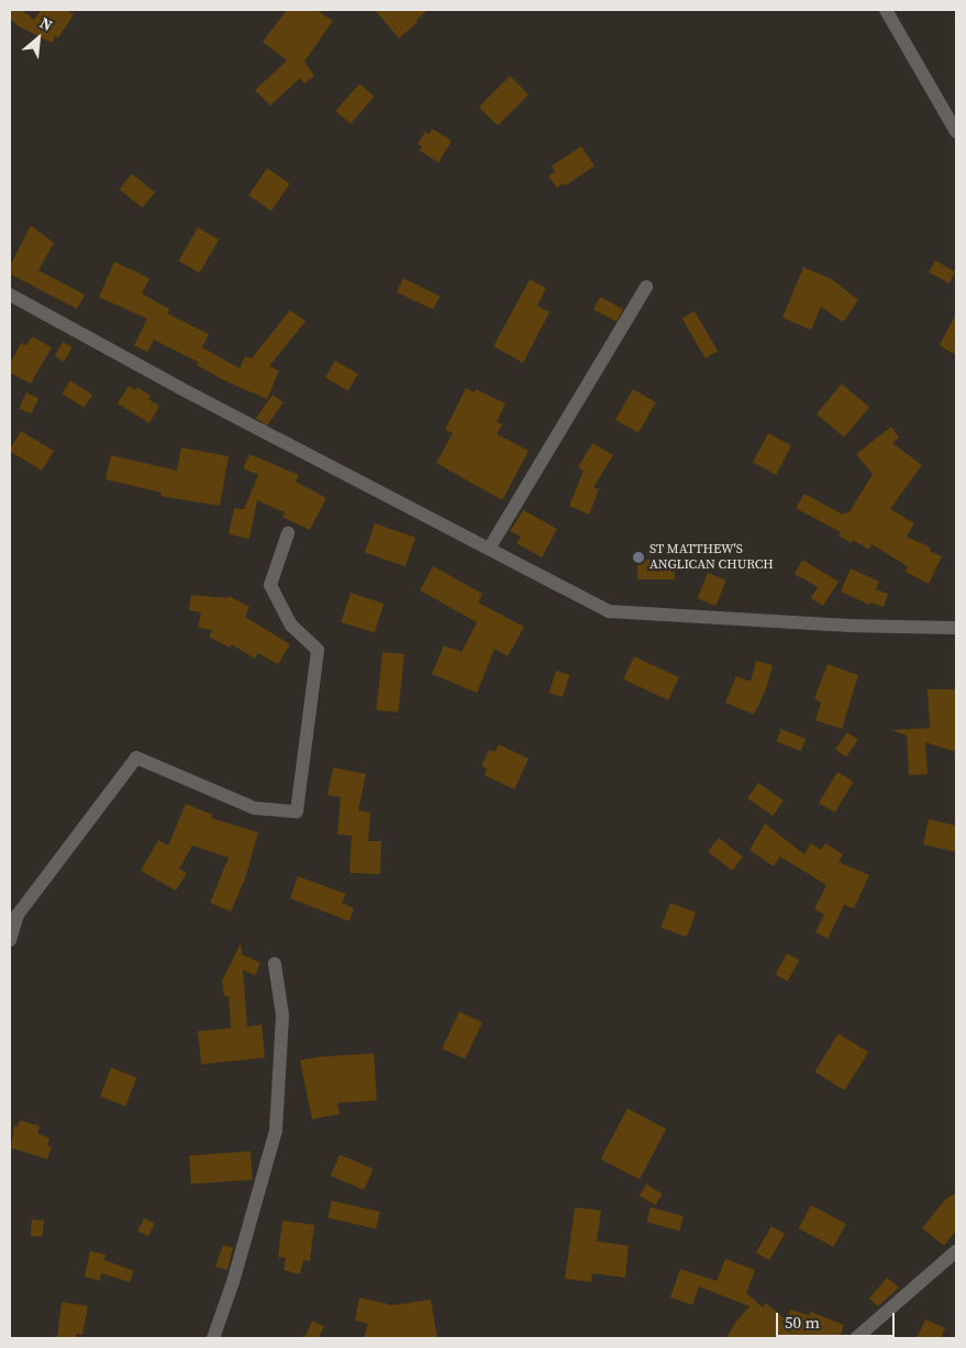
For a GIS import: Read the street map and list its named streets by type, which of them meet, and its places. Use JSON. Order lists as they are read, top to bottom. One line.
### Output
{"places":["ST MATTHEW'S ANGLICAN CHURCH"],"scale_bar":"50 m","north":"top right"}
